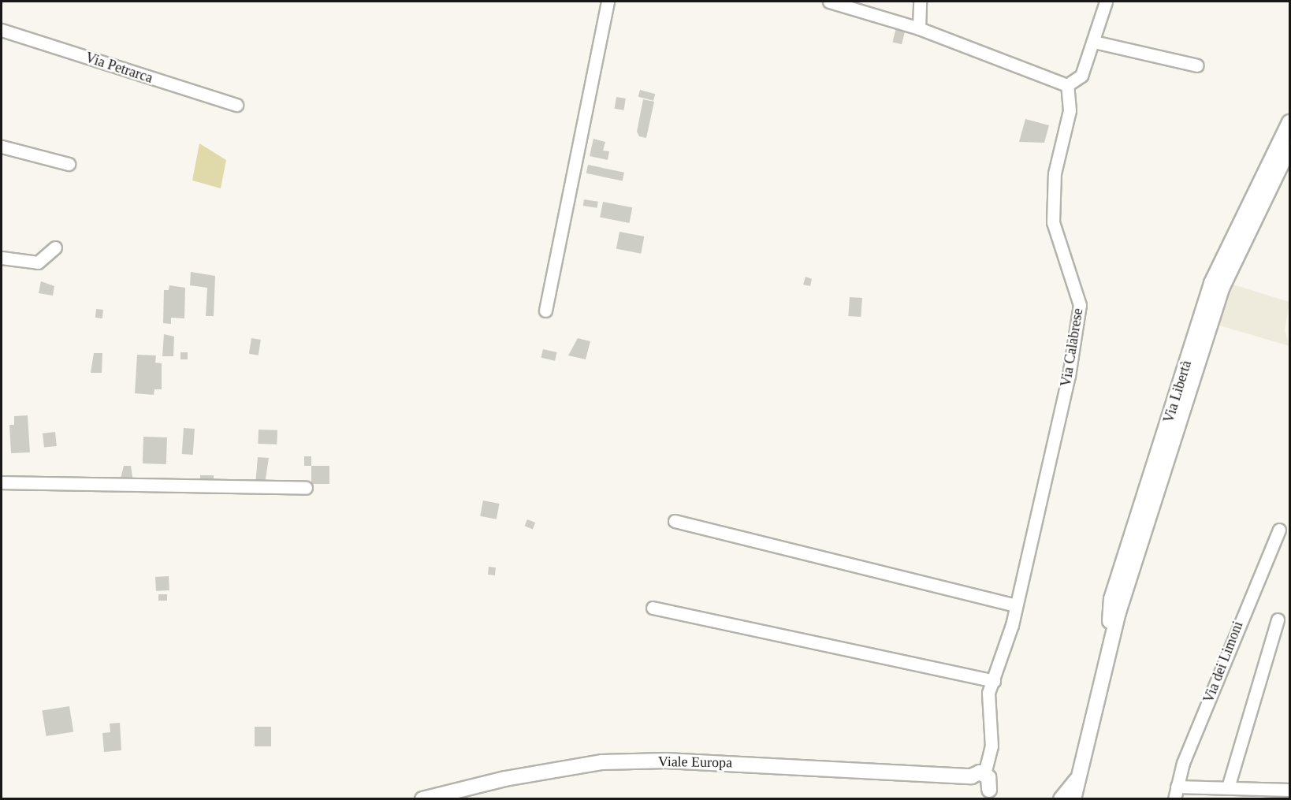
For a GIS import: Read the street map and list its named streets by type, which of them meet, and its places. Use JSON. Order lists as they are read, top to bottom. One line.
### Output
{"streets":{"street":["Via Petrarca","Via Calabrese","Via Libertà","Via dei Limoni","Viale Europa"]},"crossings":[["Via Calabrese","Viale Europa"]]}
